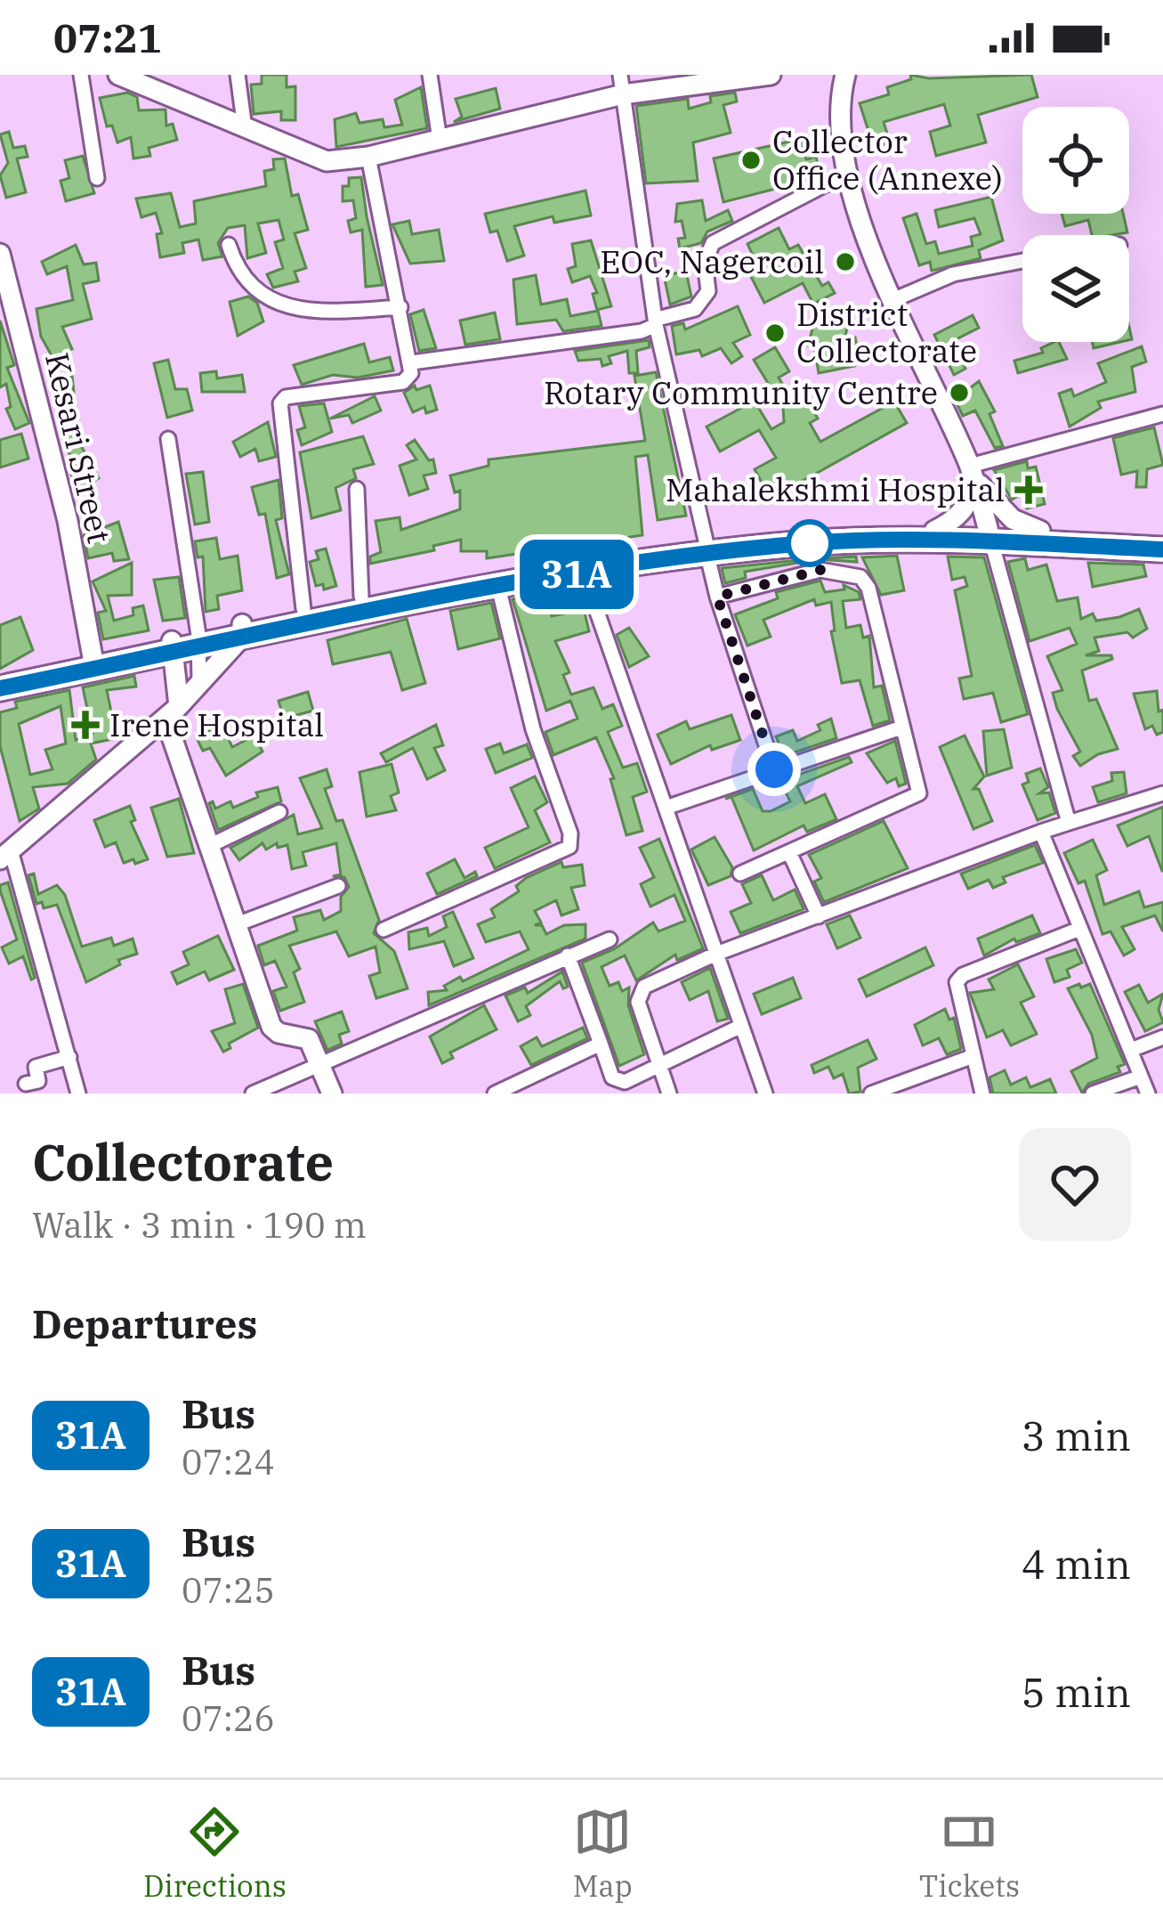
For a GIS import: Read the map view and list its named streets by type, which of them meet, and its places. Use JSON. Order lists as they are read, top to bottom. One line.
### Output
{"streets":{"street":["Kesari Street"]},"places":{"other":["Collector Office (Annexe)","EOC, Nagercoil","District Collectorate","Rotary Community Centre"],"health":["Mahalekshmi Hospital","Irene Hospital"]},"lines":["bus line 31A"],"page":{"status":"07:21","on_map":"31A","heading":[["Collectorate","Walk · 3 min · 190 m"],"Departures"],"list":[{"mark":"31A","name":"Bus","note":"07:24","value":"3 min"},{"mark":"31A","name":"Bus","note":"07:25","value":"4 min"},{"mark":"31A","name":"Bus","note":"07:26","value":"5 min"}],"tabs":["Directions","Map","Tickets"]}}
